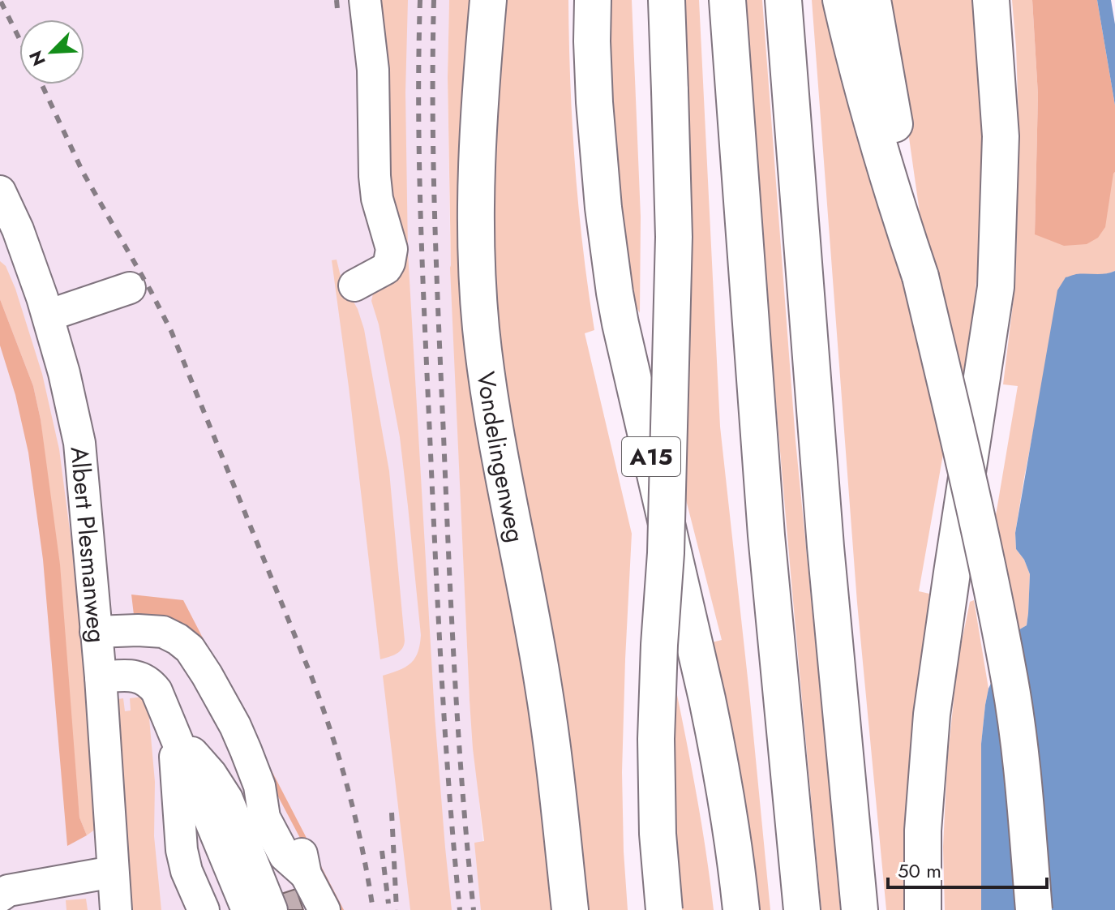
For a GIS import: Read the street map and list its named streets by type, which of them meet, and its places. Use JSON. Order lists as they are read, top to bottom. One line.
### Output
{"streets":{"main road":["Vondelingenweg","A15"],"street":["Albert Plesmanweg"]},"scale_bar":"50 m","north":"bottom left"}
